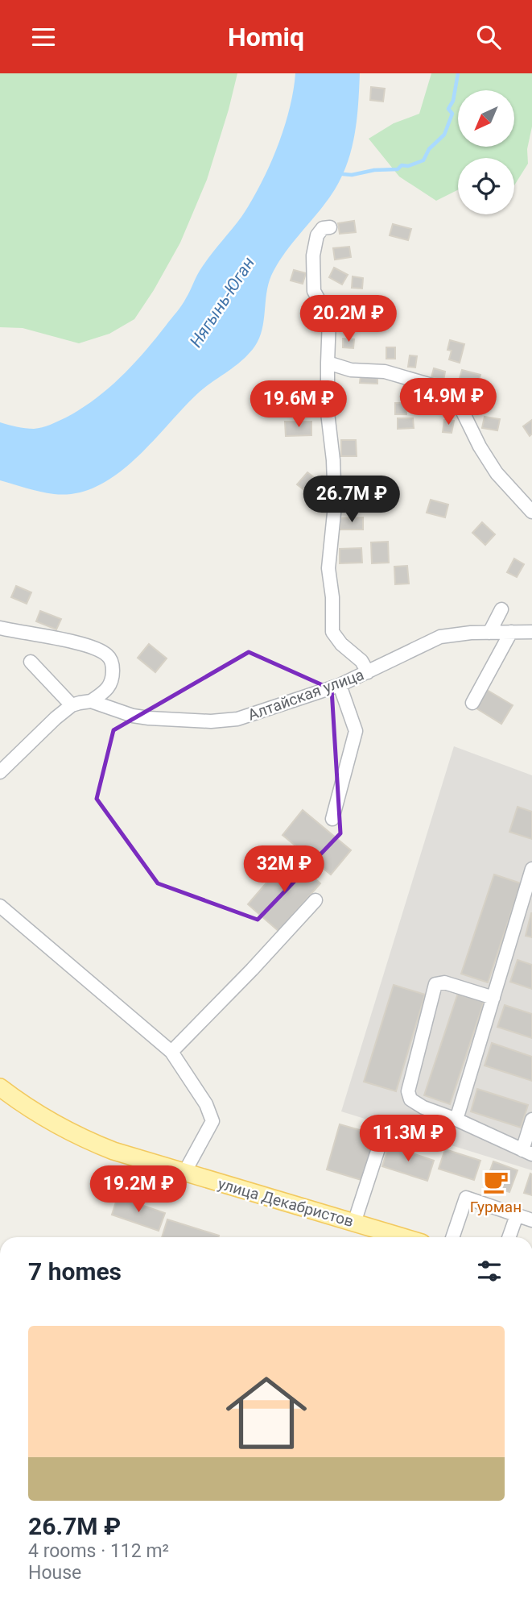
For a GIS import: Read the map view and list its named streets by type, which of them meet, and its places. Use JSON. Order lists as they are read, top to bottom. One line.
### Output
{"streets":{"main road":["улица Декабристов"],"lane":["Алтайская улица"]},"water":["Нягынь-Юган"],"places":{"cafe":["Гурман"]},"north":"bottom left","page":{"header":"Homiq","price":["20.2M ₽","14.9M ₽","19.6M ₽","26.7M ₽","32M ₽","11.3M ₽","19.2M ₽"],"heading":"7 homes","list":[{"name":"26.7M ₽","note":"4 rooms · 112 m² · House"}]}}
